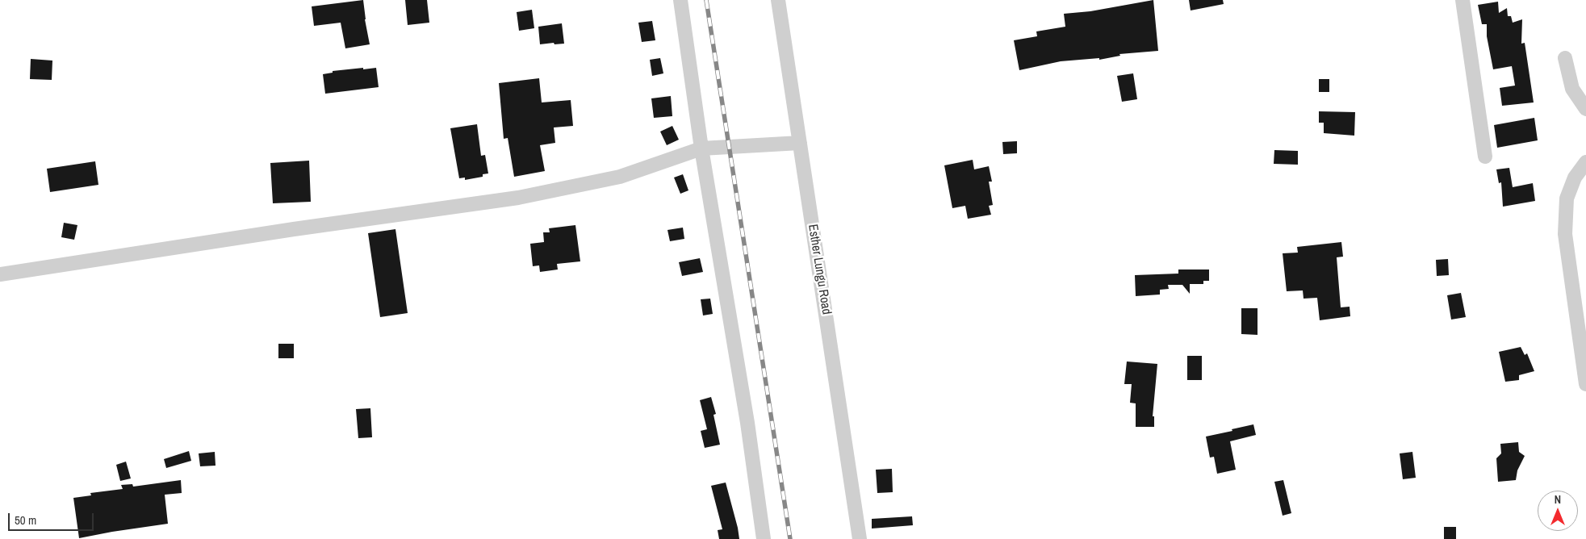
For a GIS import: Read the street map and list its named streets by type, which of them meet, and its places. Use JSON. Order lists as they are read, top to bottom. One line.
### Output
{"streets":{"street":["Esther Lungu Road"]},"scale_bar":"50 m","north":"top"}
